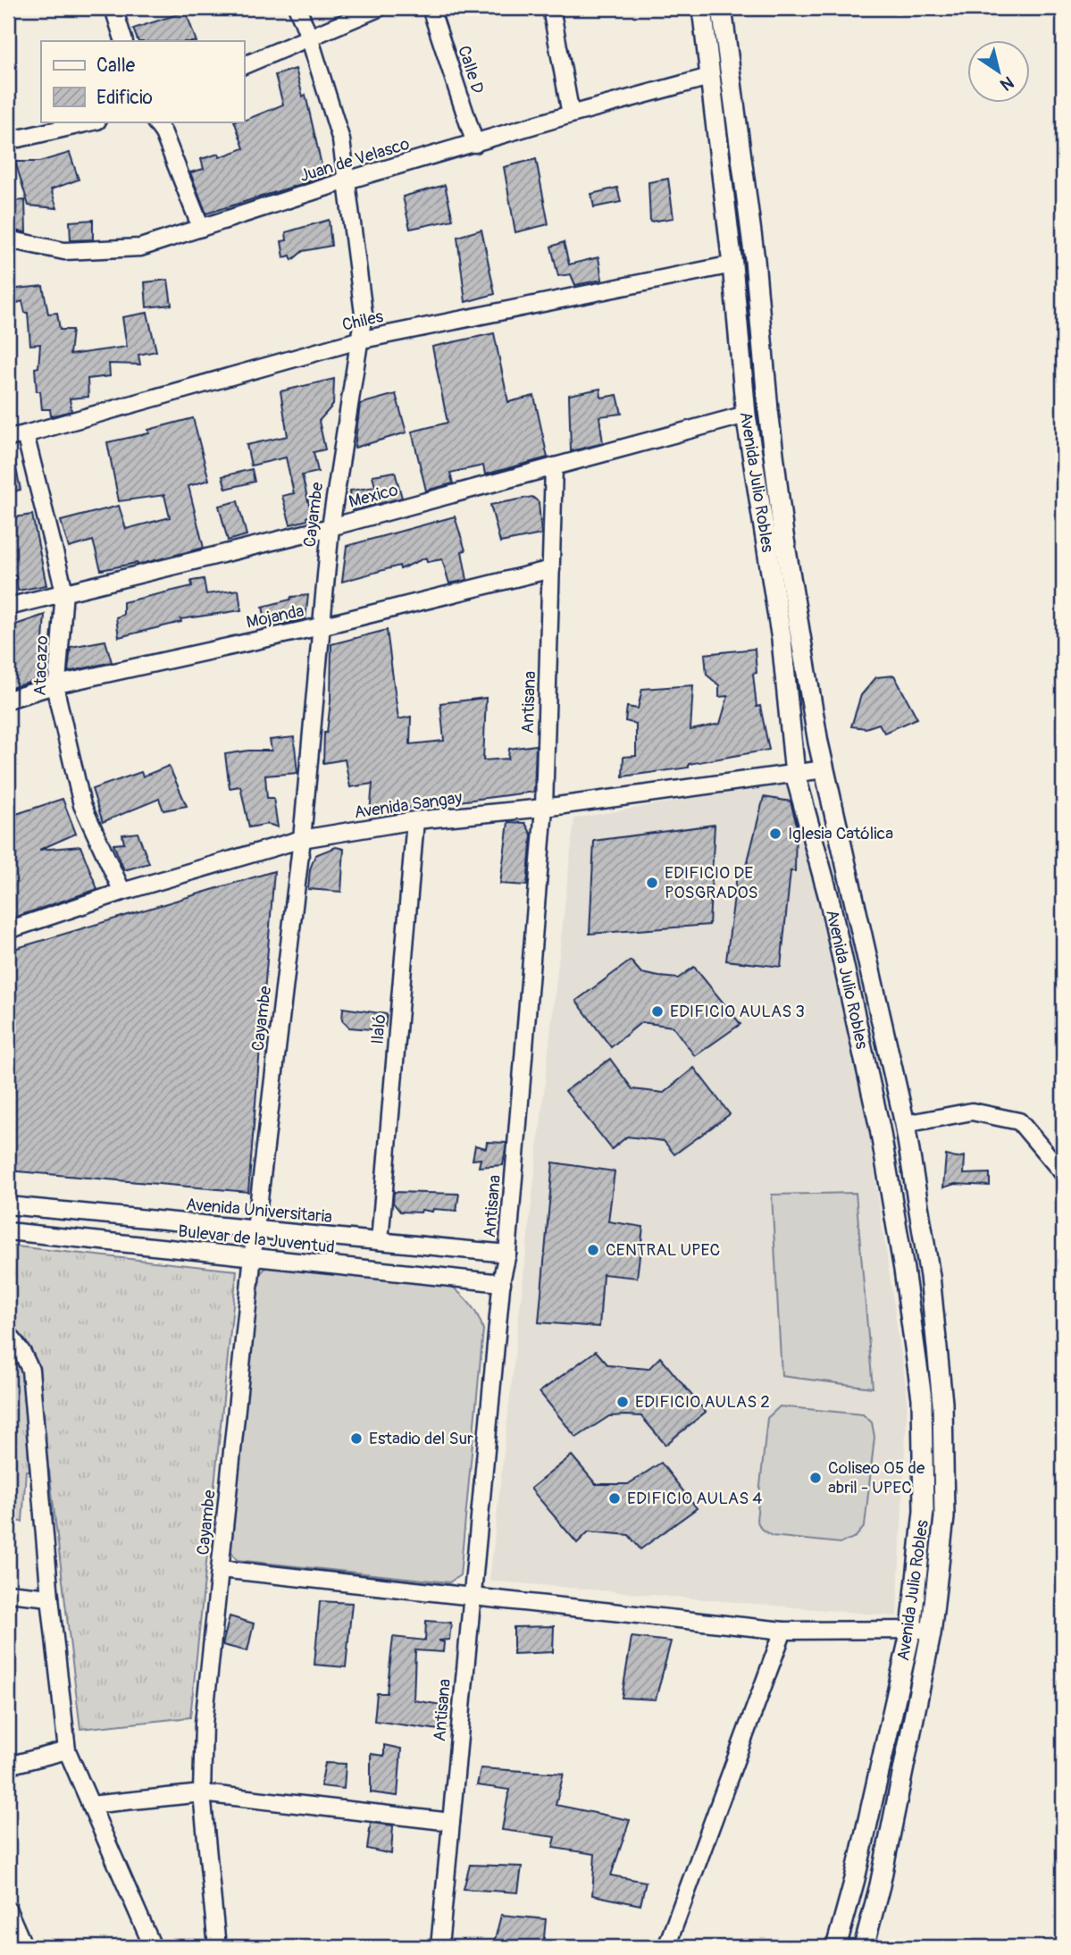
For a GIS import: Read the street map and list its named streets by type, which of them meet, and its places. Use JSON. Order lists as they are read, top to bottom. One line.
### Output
{"streets":{"main road":["Avenida Julio Robles"],"street":["Calle D","Juan de Velasco","Chiles","Mexico","Cayambe","Mojanda","Atacazo","Antisana","Avenida Sangay","Ilaló","Avenida Universitaria","Bulevar de la Juventud"]},"crossings":[["Calle D","Juan de Velasco"],["Juan de Velasco","Avenida Julio Robles"],["Juan de Velasco","Cayambe"],["Chiles","Avenida Julio Robles"],["Chiles","Cayambe"],["Chiles","Atacazo"],["Avenida Julio Robles","Mexico"],["Avenida Julio Robles","Avenida Sangay"],["Mexico","Cayambe"],["Mexico","Atacazo"],["Mexico","Antisana"],["Cayambe","Mojanda"],["Cayambe","Avenida Sangay"],["Cayambe","Avenida Universitaria"],["Cayambe","Bulevar de la Juventud"],["Mojanda","Atacazo"],["Mojanda","Antisana"],["Atacazo","Avenida Sangay"],["Antisana","Avenida Sangay"],["Antisana","Avenida Universitaria"],["Antisana","Bulevar de la Juventud"],["Avenida Sangay","Ilaló"],["Ilaló","Avenida Universitaria"]],"places":["Iglesia Católica","EDIFICIO DE POSGRADOS","EDIFICIO AULAS 3","CENTRAL UPEC","EDIFICIO AULAS 2","Estadio del Sur","Coliseo 05 de abril - UPEC","EDIFICIO AULAS 4"],"legend":["Calle","Edificio"],"north":"bottom right"}
